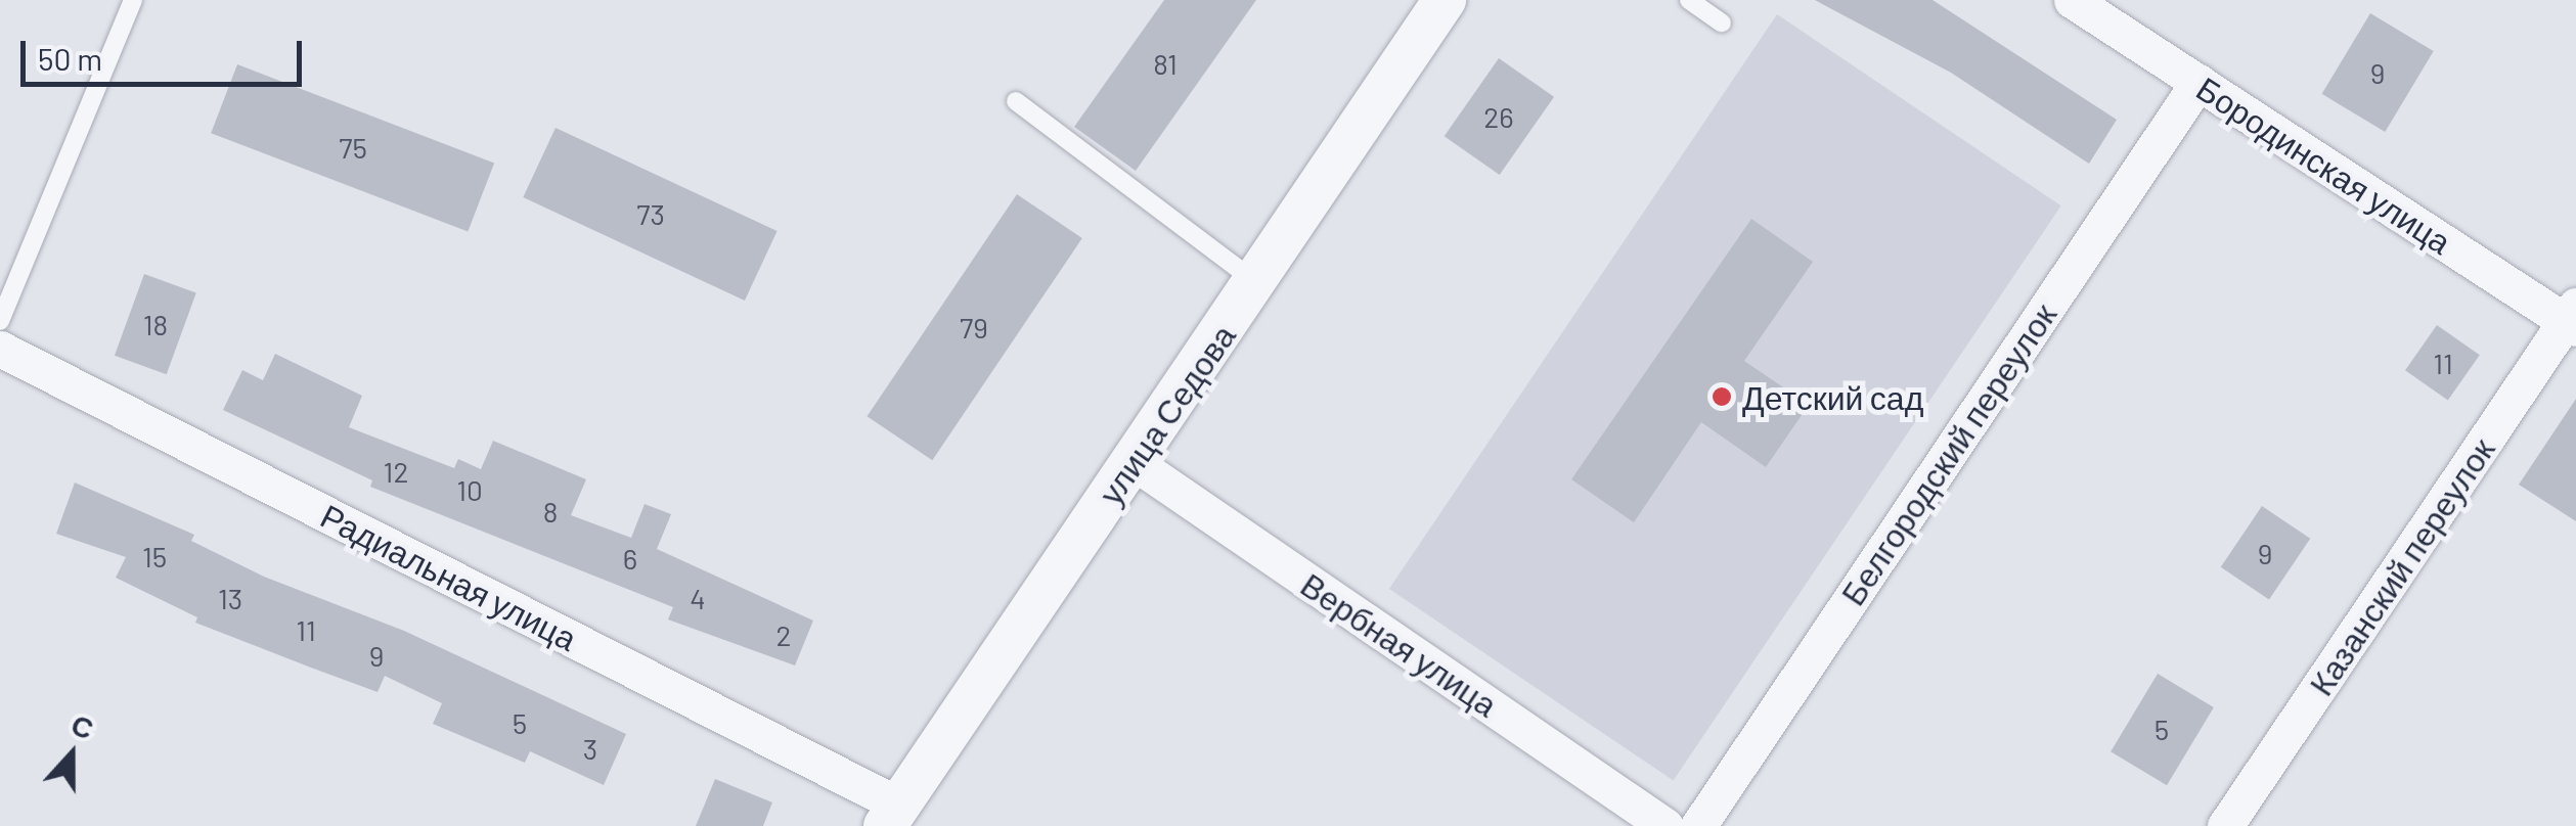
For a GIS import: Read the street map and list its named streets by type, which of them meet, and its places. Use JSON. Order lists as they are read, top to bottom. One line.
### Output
{"streets":{"street":["Бородинская улица","улица Седова","Белгородский переулок","Казанский переулок","Радиальная улица","Вербная улица"]},"crossings":[["Бородинская улица","Белгородский переулок"],["Бородинская улица","Казанский переулок"],["улица Седова","Радиальная улица"],["улица Седова","Вербная улица"]],"places":["Детский сад"],"house_numbers":["81","9","26","75","73","18","79","11","12","10","8","9","15","6","13","4","11","2","9","5","5","3"],"scale_bar":"50 m","north":"top"}
